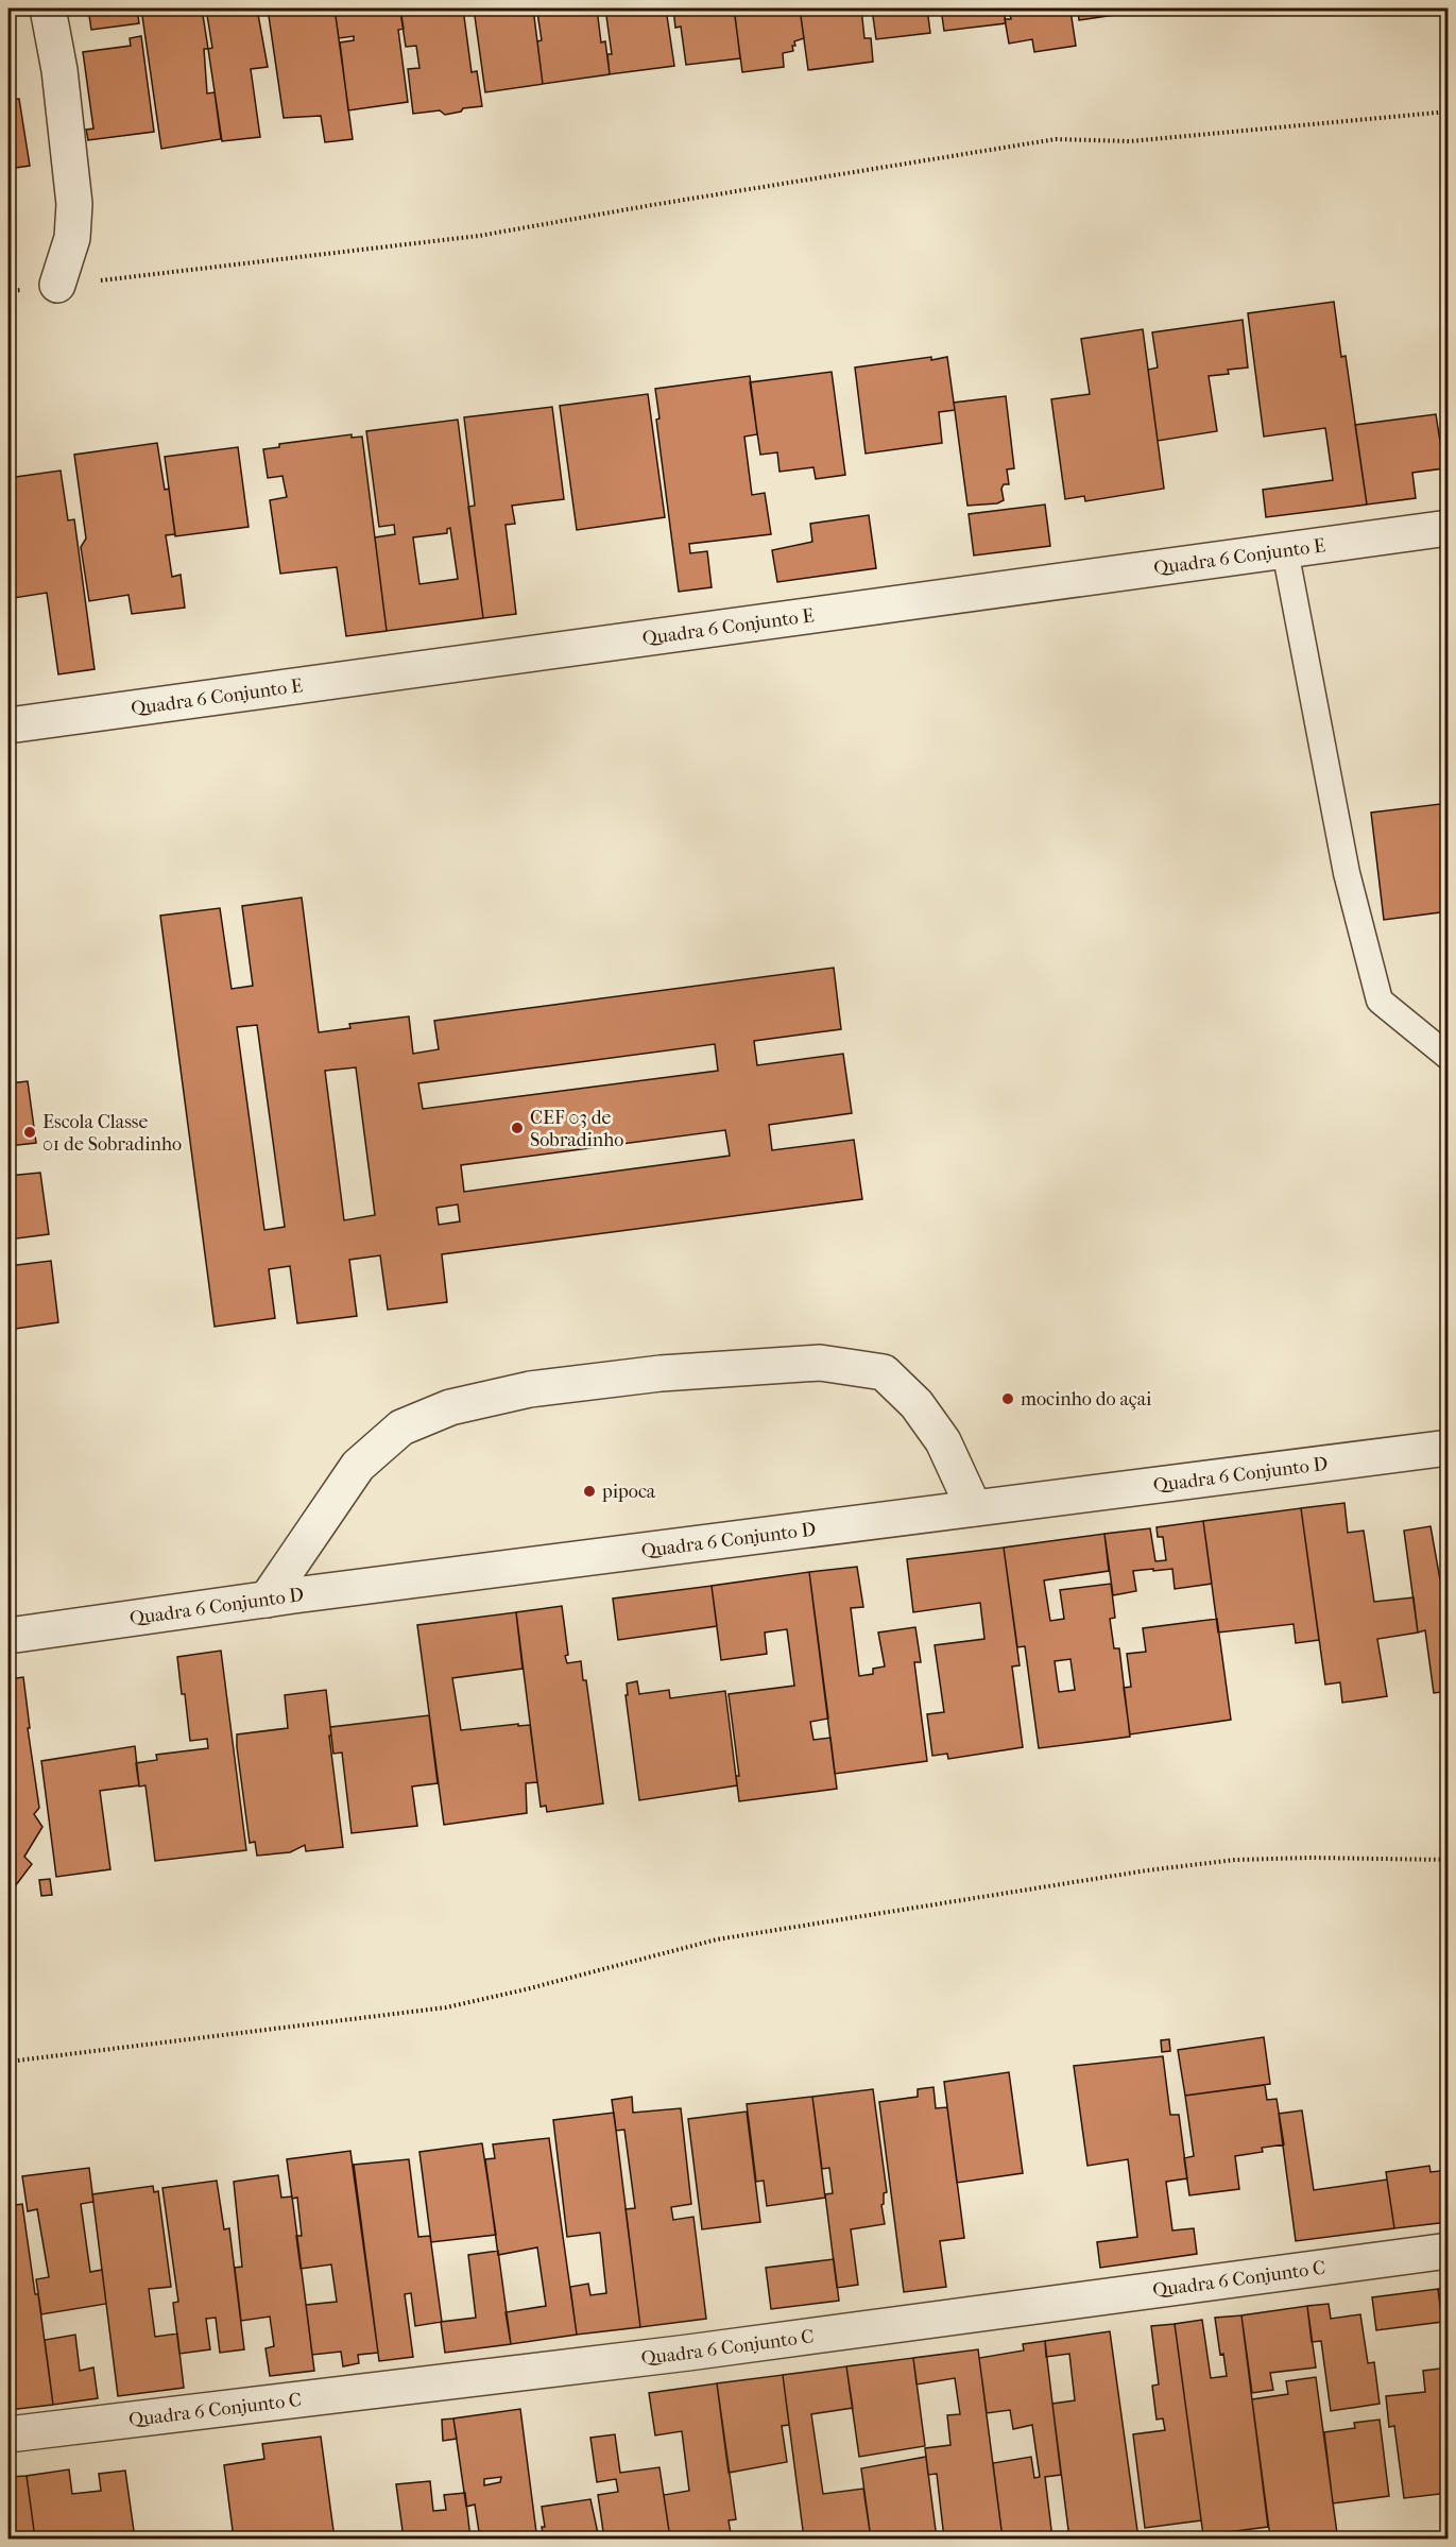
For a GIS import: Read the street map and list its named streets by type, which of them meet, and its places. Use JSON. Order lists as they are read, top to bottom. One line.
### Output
{"streets":{"street":["Quadra 6 Conjunto E","Quadra 6 Conjunto D","Quadra 6 Conjunto C"]},"places":["CEF 03 de Sobradinho","Escola Classe 01 de Sobradinho","mocinho do açai","pipoca"]}
